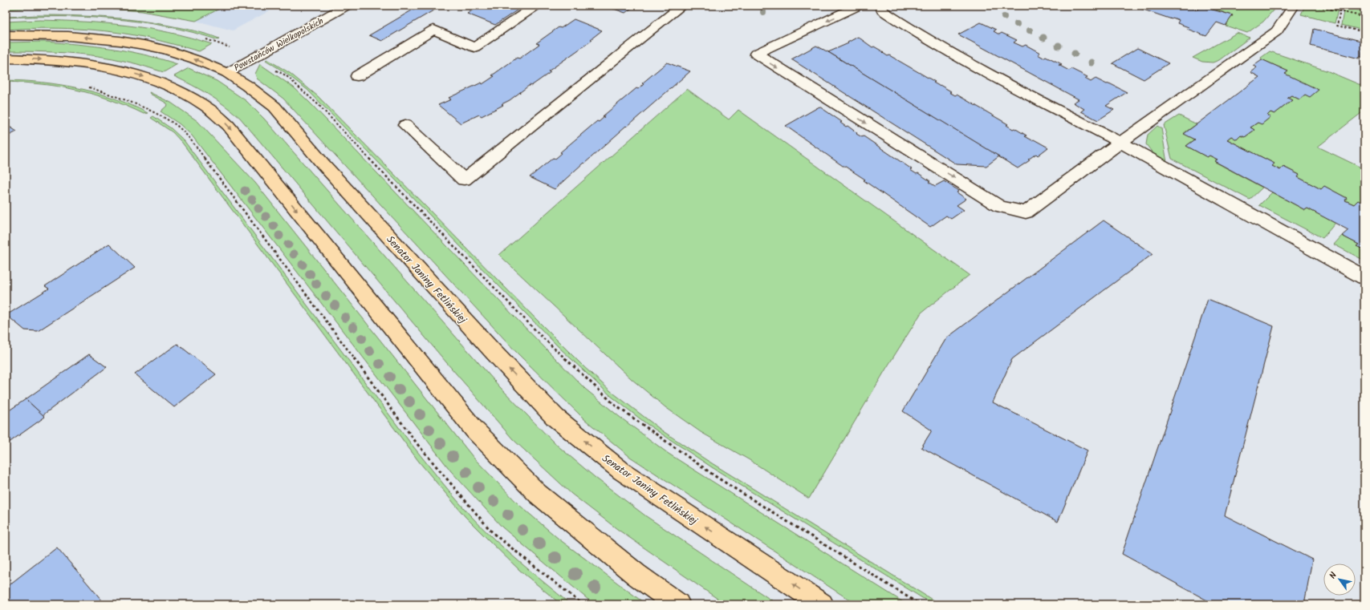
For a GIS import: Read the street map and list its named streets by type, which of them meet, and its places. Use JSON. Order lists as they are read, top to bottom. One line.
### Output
{"streets":{"main road":["Senator Janiny Fetlińskiej"],"street":["Powstańców Wielkopolskich"]},"crossings":[["Powstańców Wielkopolskich","Senator Janiny Fetlińskiej"]],"north":"top left"}
